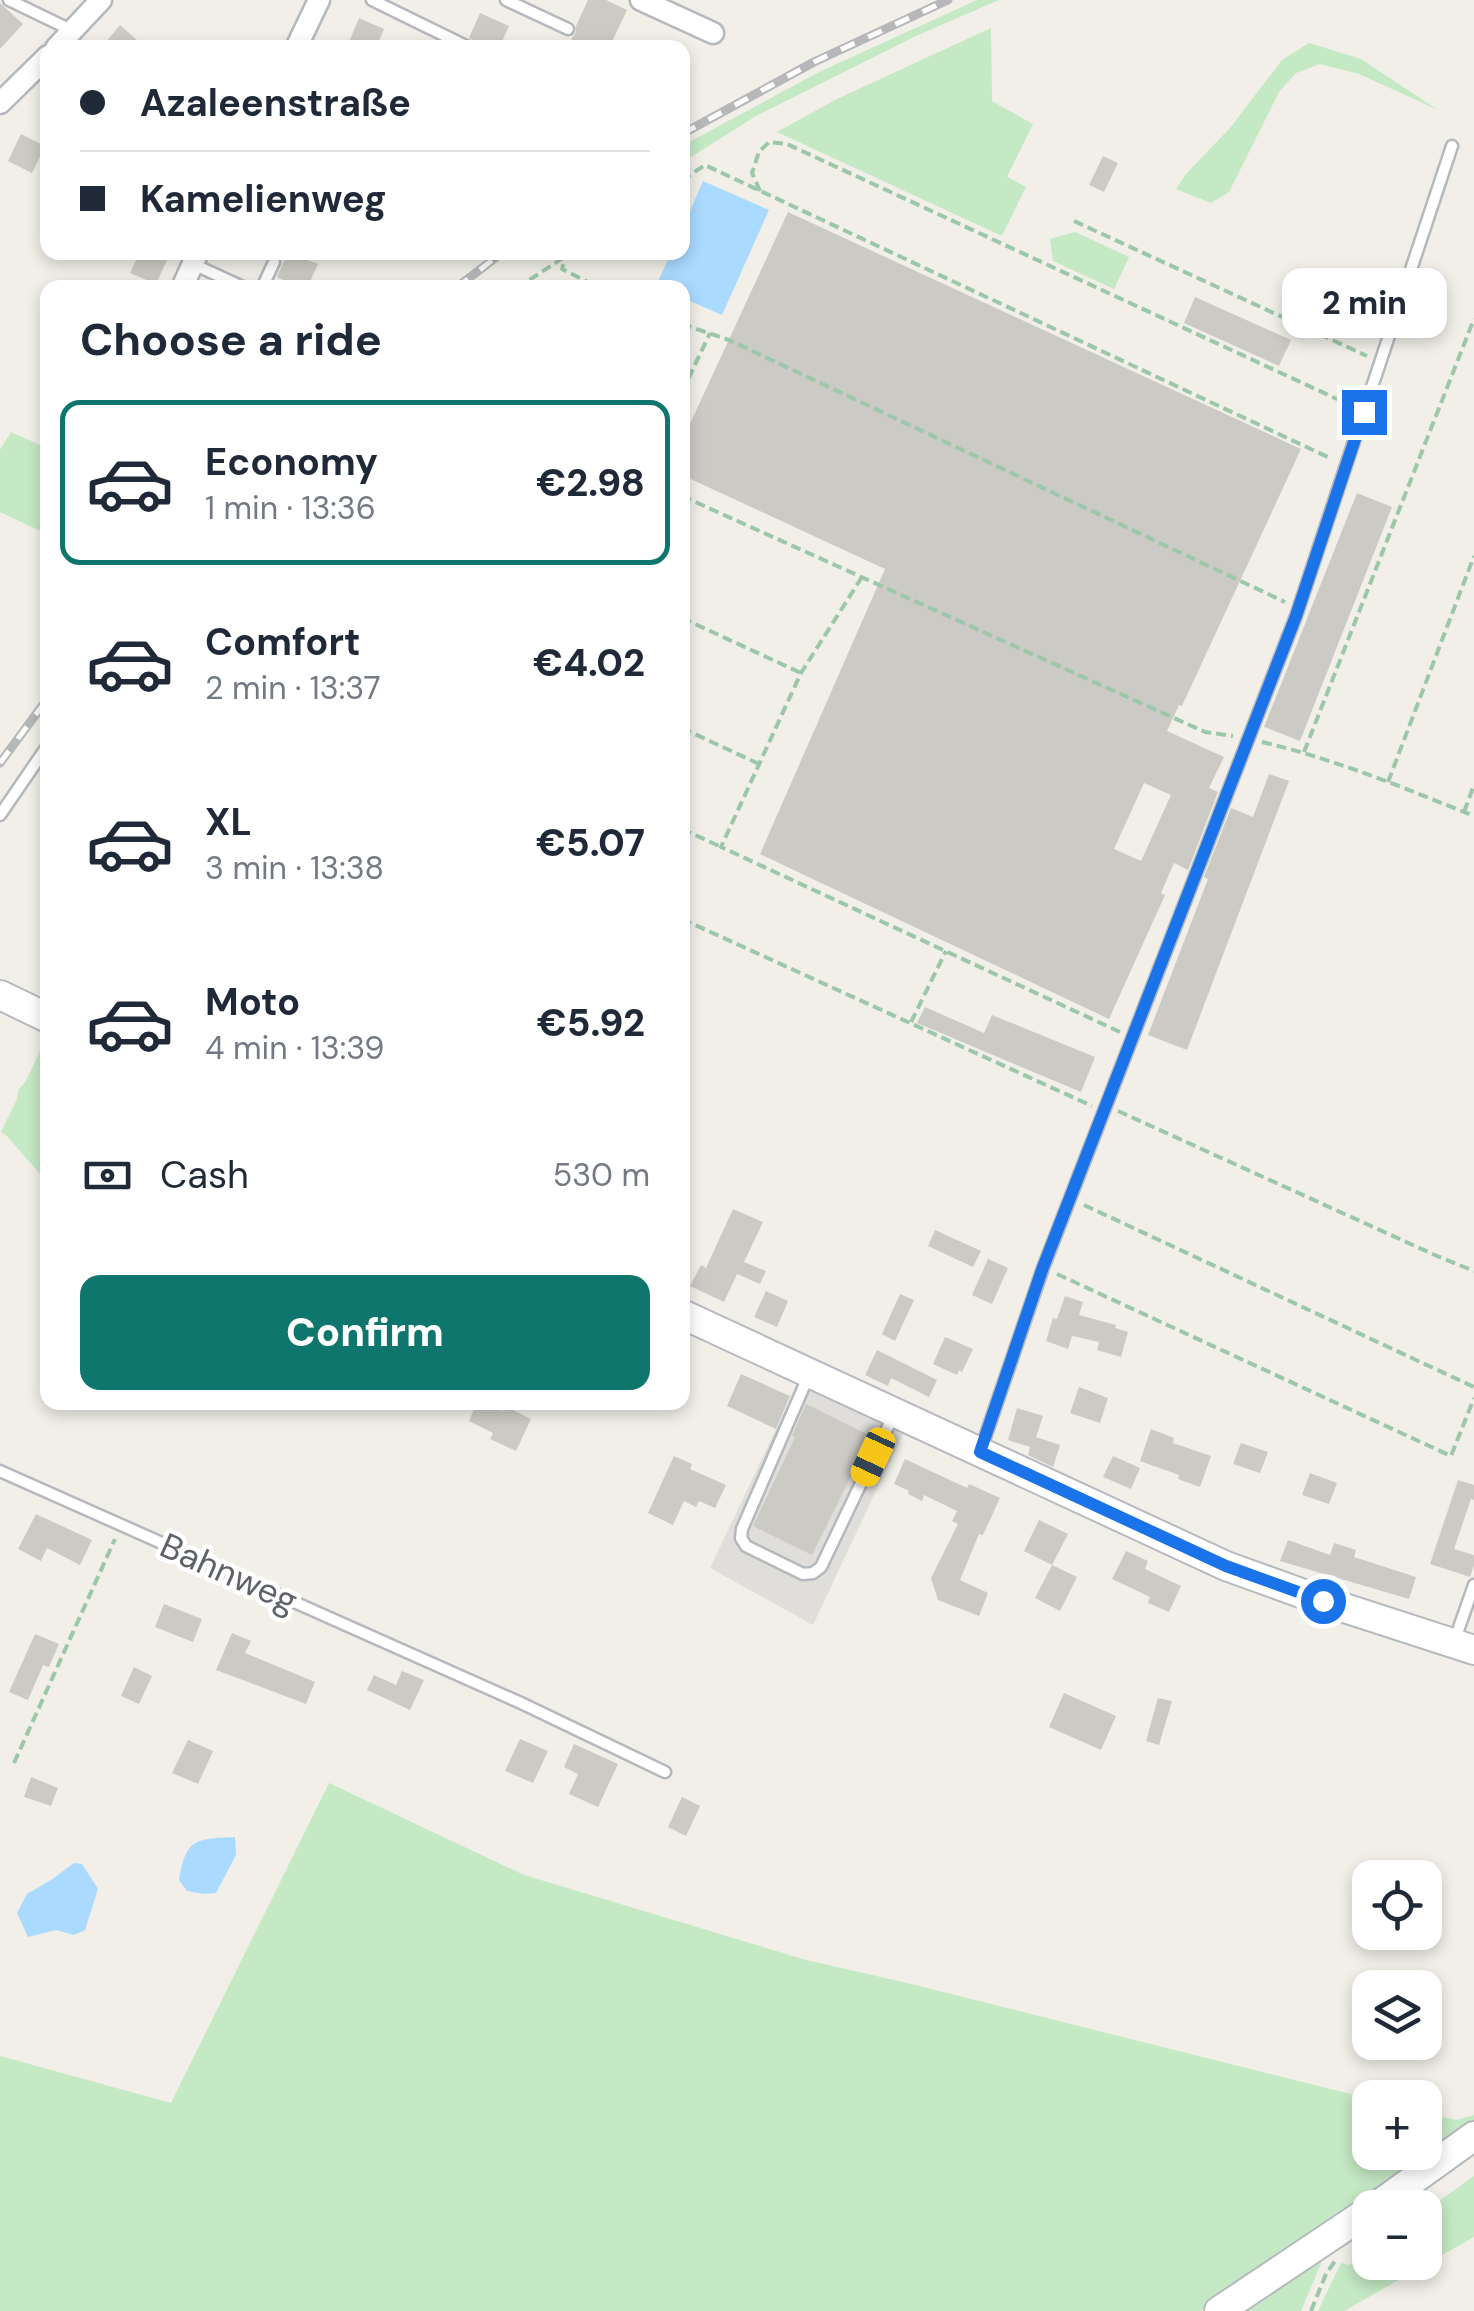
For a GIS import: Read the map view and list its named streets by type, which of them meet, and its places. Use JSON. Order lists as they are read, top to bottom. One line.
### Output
{"streets":{"lane":["Bahnweg"]},"page":{"banner":["Azaleenstraße","Kamelienweg"],"bubble":"2 min","heading":"Choose a ride","list":[{"name":"Economy","note":"1 min · 13:36","value":"€2.98"},{"name":"Comfort","note":"2 min · 13:37","value":"€4.02"},{"name":"XL","note":"3 min · 13:38","value":"€5.07"},{"name":"Moto","note":"4 min · 13:39","value":"€5.92"}],"pay":["Cash","530 m"],"buttons":"Confirm","map_buttons":["+","−"]}}
